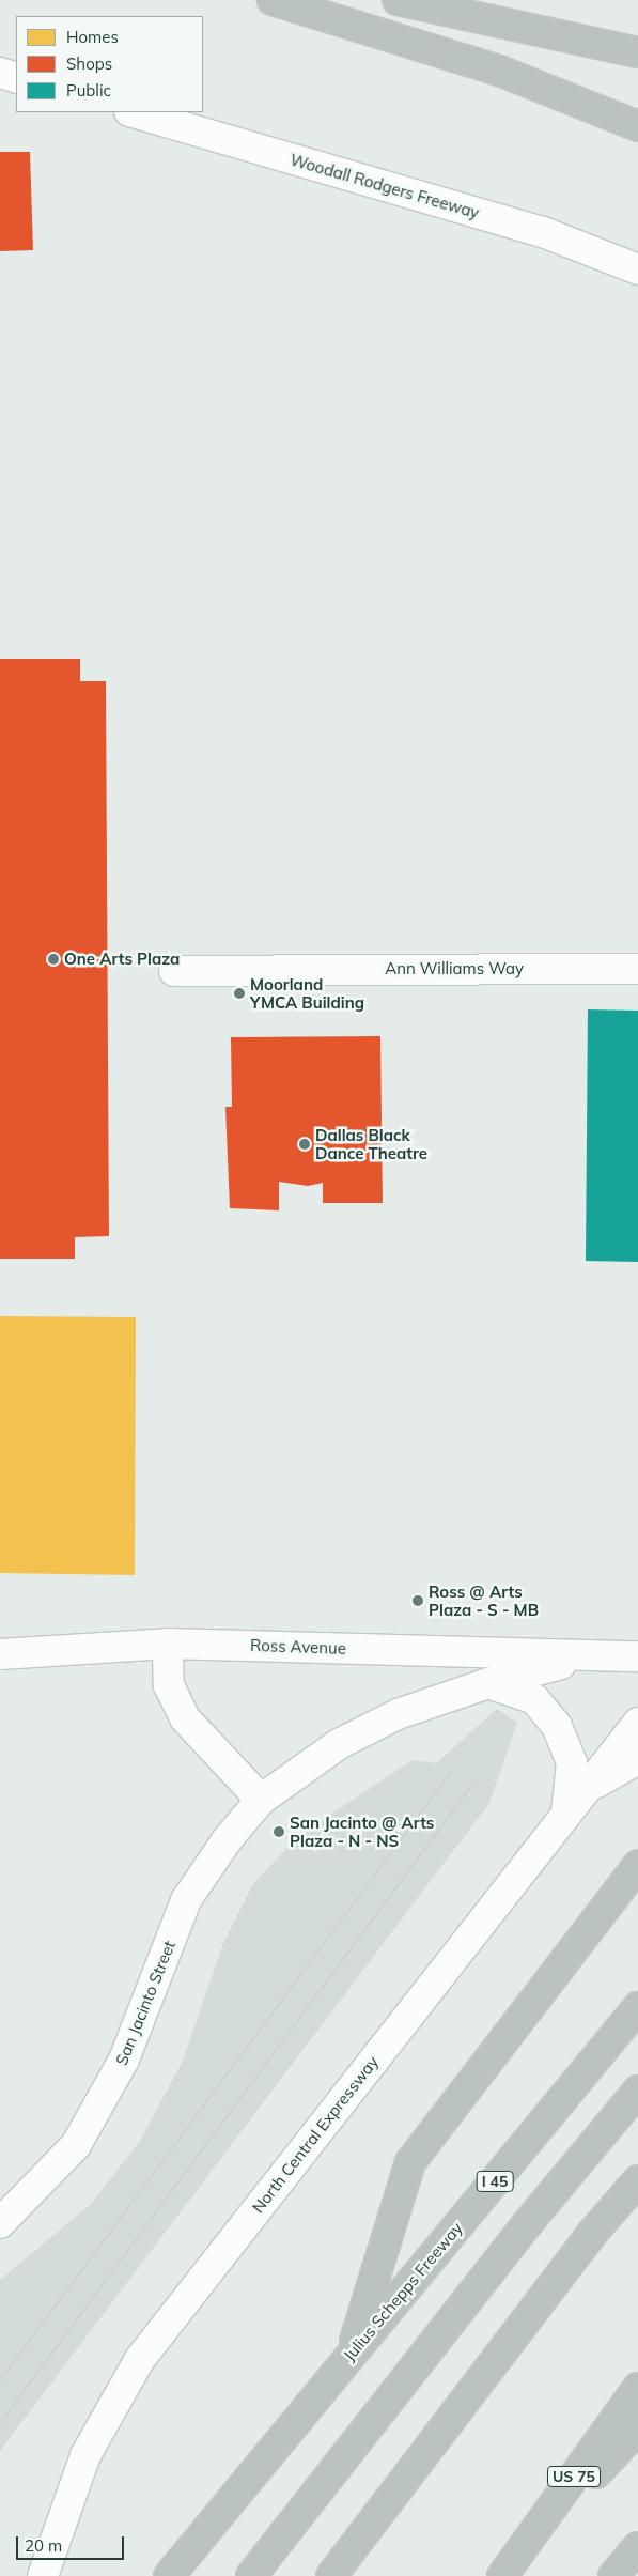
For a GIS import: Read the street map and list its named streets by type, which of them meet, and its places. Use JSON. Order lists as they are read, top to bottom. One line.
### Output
{"streets":{"highway":["I 45","Julius Schepps Freeway","US 75"],"main road":["Woodall Rodgers Freeway","Ann Williams Way","Ross Avenue","San Jacinto Street","North Central Expressway"]},"crossings":[["Ross Avenue","San Jacinto Street"]],"places":["One Arts Plaza","Moorland YMCA Building","Dallas Black Dance Theatre","Ross @ Arts Plaza - S - MB","San Jacinto @ Arts Plaza - N - NS"],"legend":["Homes","Shops","Public"],"scale_bar":"20 m"}
